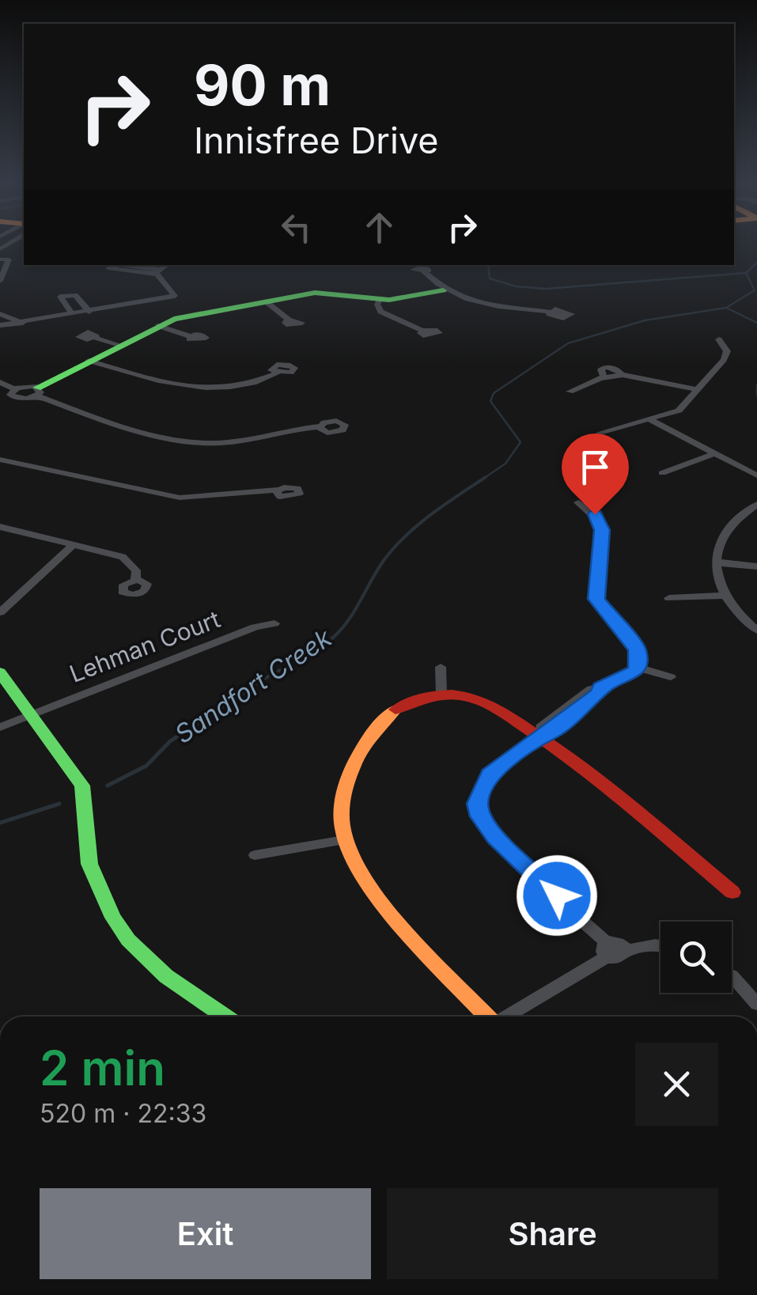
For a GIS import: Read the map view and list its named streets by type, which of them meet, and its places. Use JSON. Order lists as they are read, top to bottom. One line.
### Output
{"streets":{"street":["Lehman Court"]},"water":["Sandfort Creek"],"page":{"turn":["90 m","Innisfree Drive"],"heading":["2 min","520 m · 22:33"],"buttons":["Exit","Share"]}}
